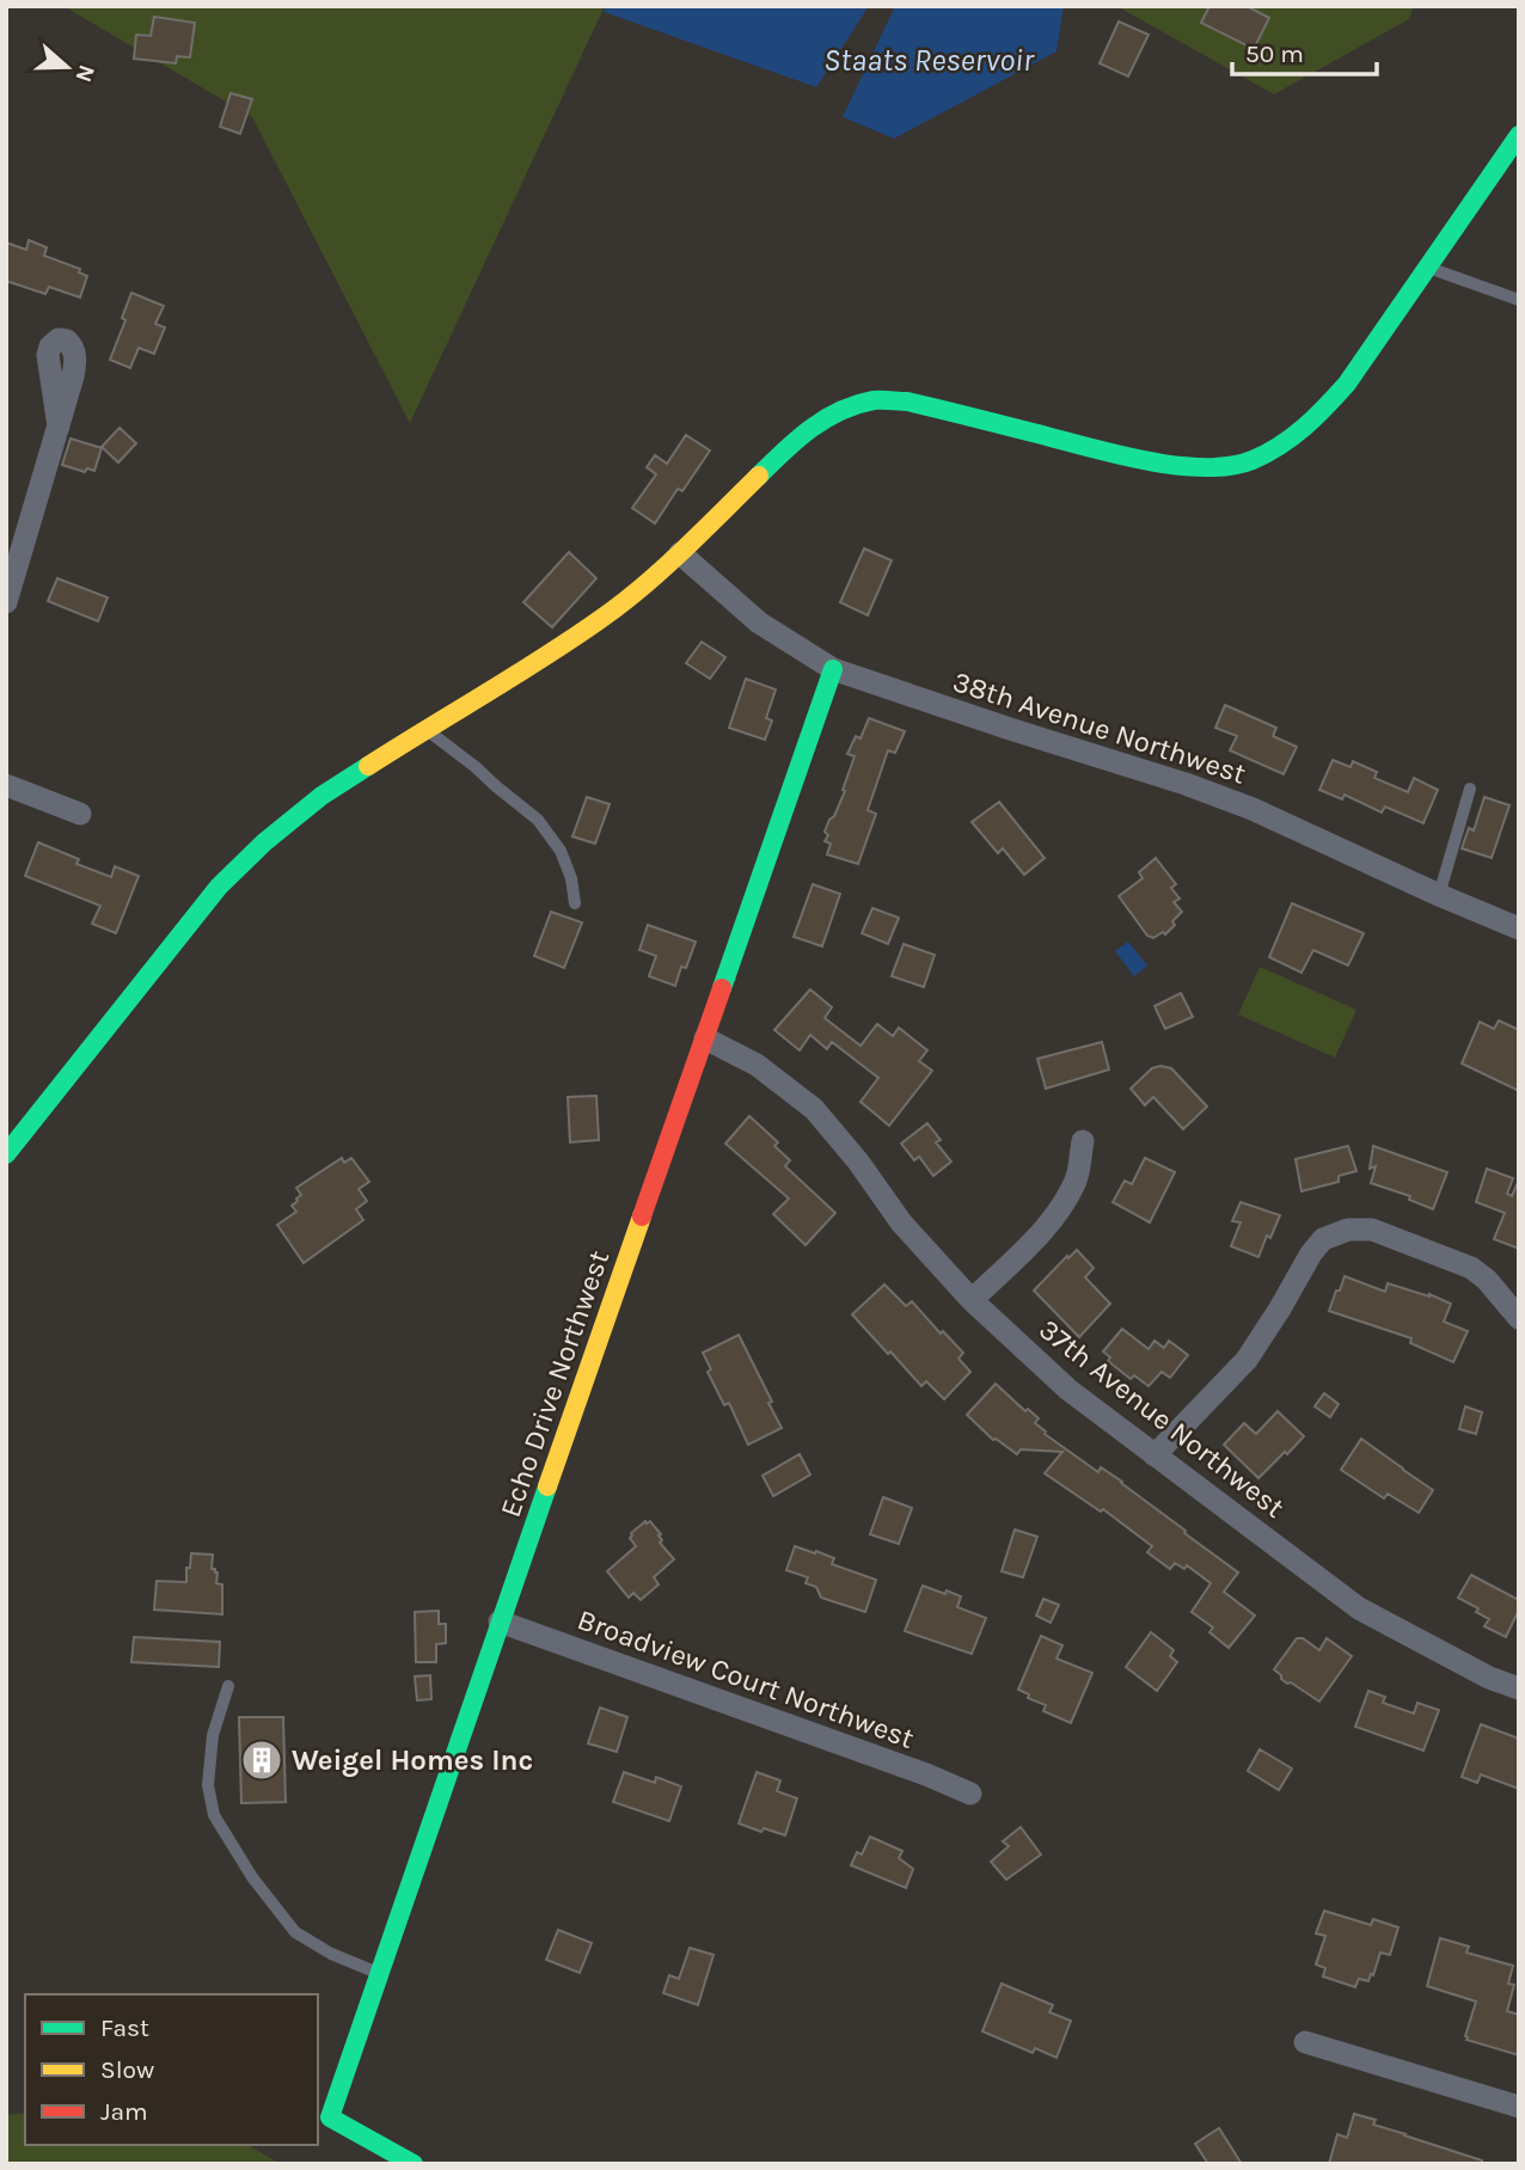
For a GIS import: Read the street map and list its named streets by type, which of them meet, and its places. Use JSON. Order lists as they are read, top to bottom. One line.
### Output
{"streets":{"street":["38th Avenue Northwest","Echo Drive Northwest","37th Avenue Northwest","Broadview Court Northwest"]},"crossings":[["38th Avenue Northwest","Echo Drive Northwest"],["Echo Drive Northwest","37th Avenue Northwest"],["Echo Drive Northwest","Broadview Court Northwest"]],"water":["Staats Reservoir"],"places":{"building":["Weigel Homes Inc"]},"legend":["Fast","Slow","Jam"],"scale_bar":"50 m","north":"right"}
